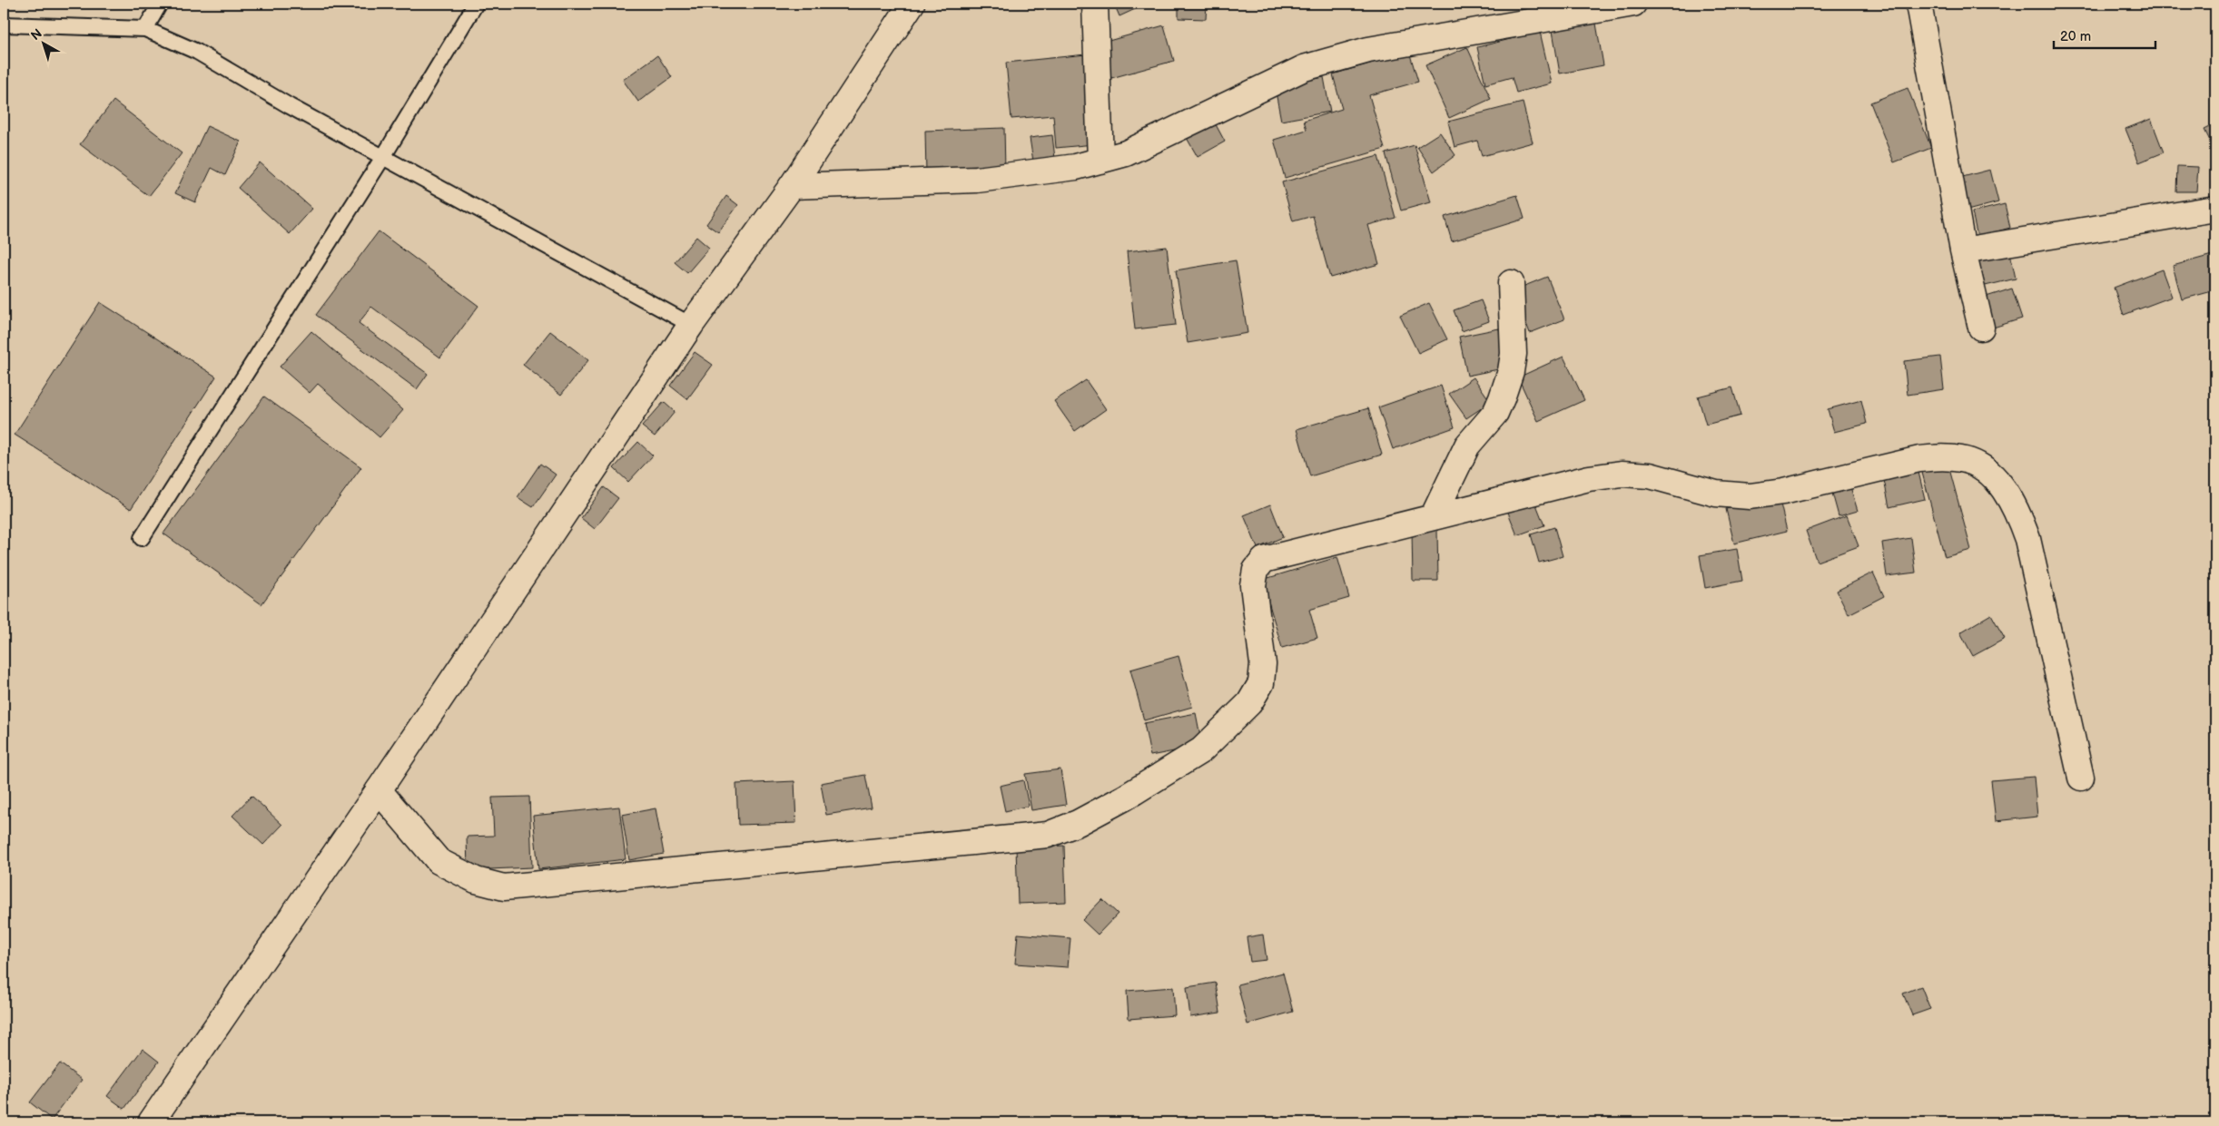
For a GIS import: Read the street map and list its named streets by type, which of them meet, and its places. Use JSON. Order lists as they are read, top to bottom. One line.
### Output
{"scale_bar":"20 m","north":"top left"}
